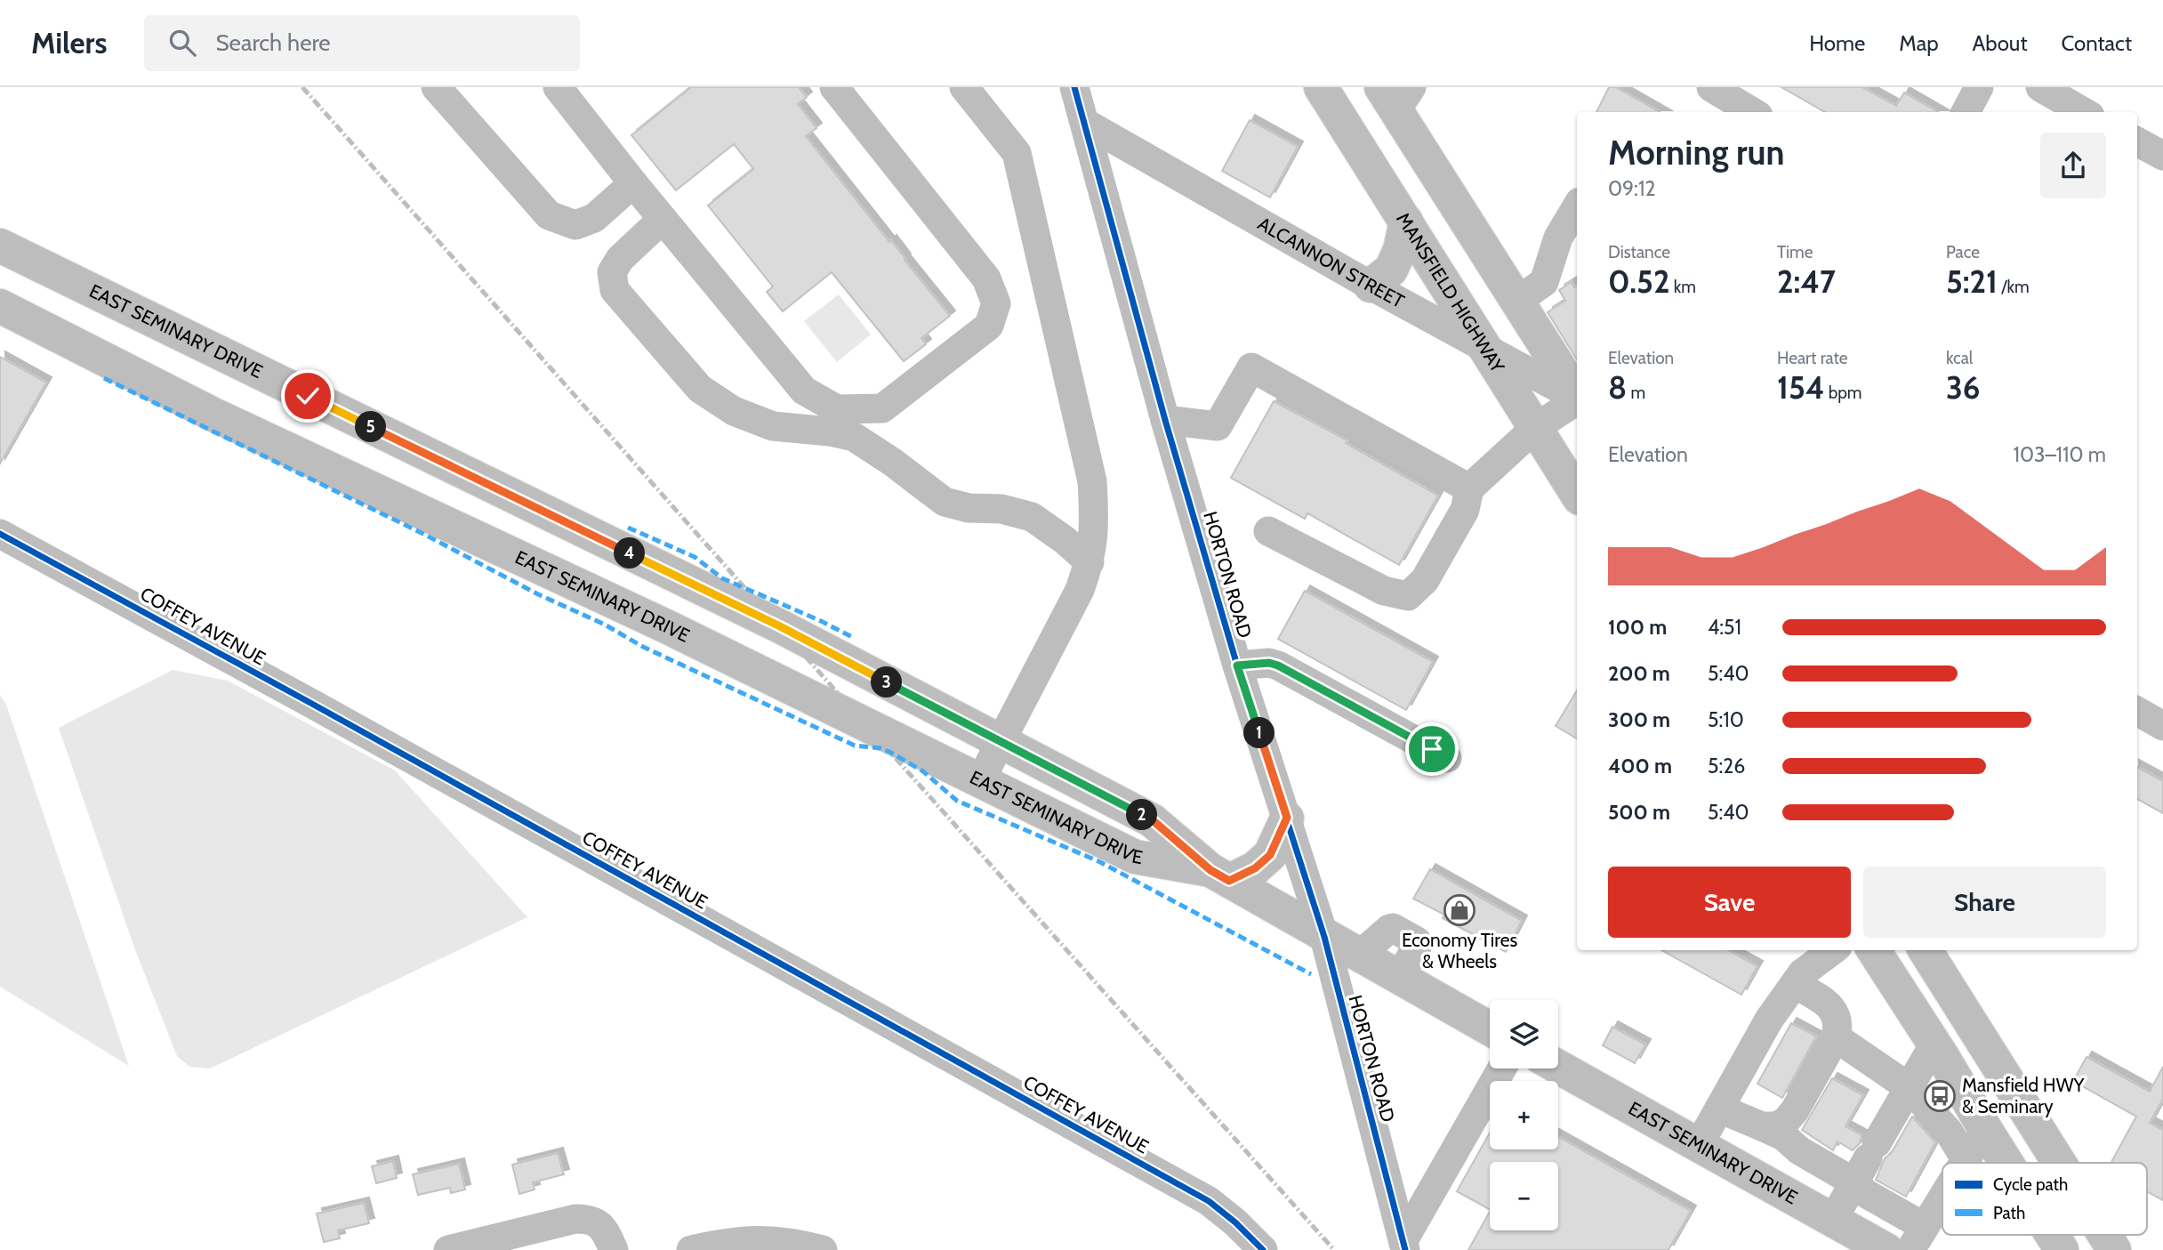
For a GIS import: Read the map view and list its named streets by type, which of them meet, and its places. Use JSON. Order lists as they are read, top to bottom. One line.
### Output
{"streets":{"main road":["MANSFIELD HIGHWAY","EAST SEMINARY DRIVE"],"street":["ALCANNON STREET","HORTON ROAD","COFFEY AVENUE"]},"crossings":[["ALCANNON STREET","MANSFIELD HIGHWAY"],["ALCANNON STREET","HORTON ROAD"],["EAST SEMINARY DRIVE","HORTON ROAD"]],"places":{"shop":["Economy Tires & Wheels"],"bus stop":["Mansfield HWY & Seminary"]},"legend":["Cycle path","Path"],"page":{"header":"Milers","search":"Search here","nav":["Home","Map","About","Contact"],"heading":["Morning run","09:12"],"stats":[["Distance","0.52 km"],["Time","2:47"],["Pace","5:21 /km"],["Elevation","8 m"],["Heart rate","154 bpm"],["kcal","36"]],"pins":["5","4","3","1","2"],"chart":["Elevation","103–110 m"],"list":[{"name":"100 m","note":"4:51"},{"name":"200 m","note":"5:40"},{"name":"300 m","note":"5:10"},{"name":"400 m","note":"5:26"},{"name":"500 m","note":"5:40"}],"buttons":["Save","Share"],"map_buttons":["+","−"]}}
